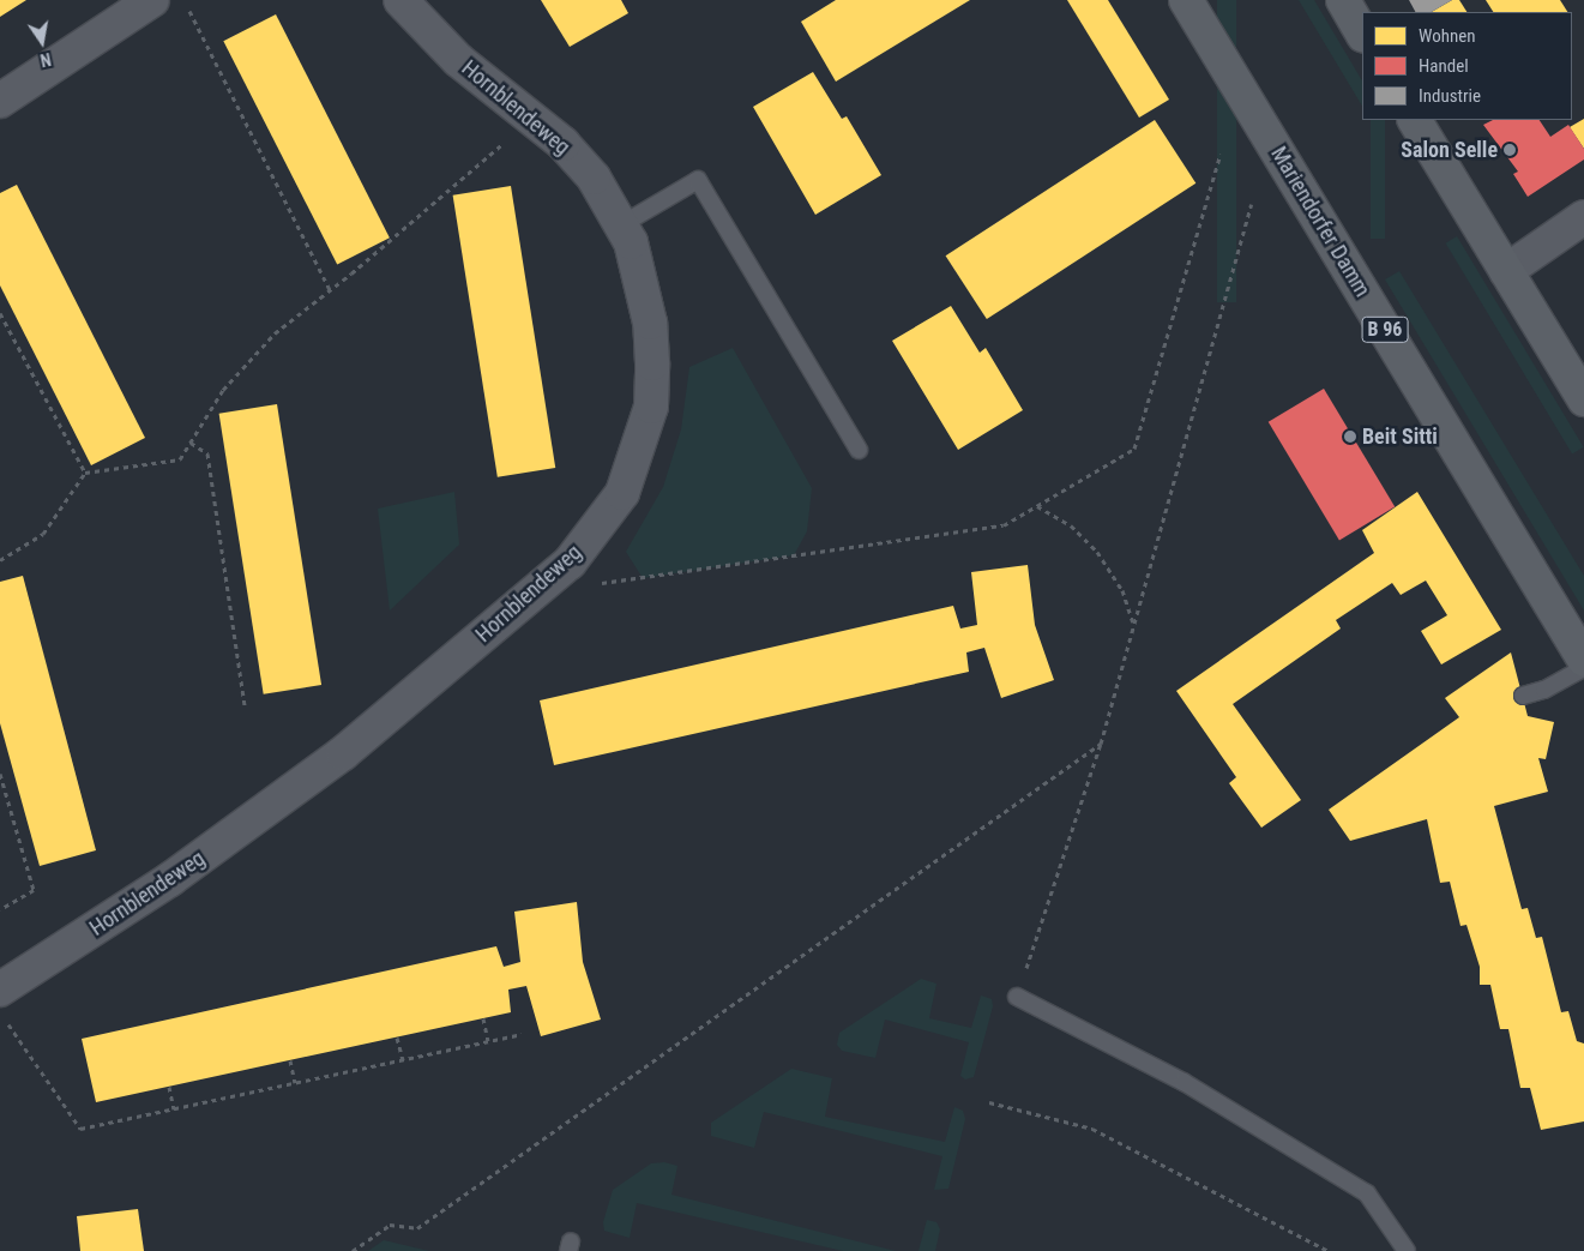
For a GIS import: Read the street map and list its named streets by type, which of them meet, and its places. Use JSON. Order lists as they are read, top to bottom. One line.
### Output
{"streets":{"main road":["Mariendorfer Damm","B 96"],"street":["Hornblendeweg"]},"places":["Salon Selle","Beit Sitti"],"legend":["Wohnen","Handel","Industrie"],"north":"bottom"}
